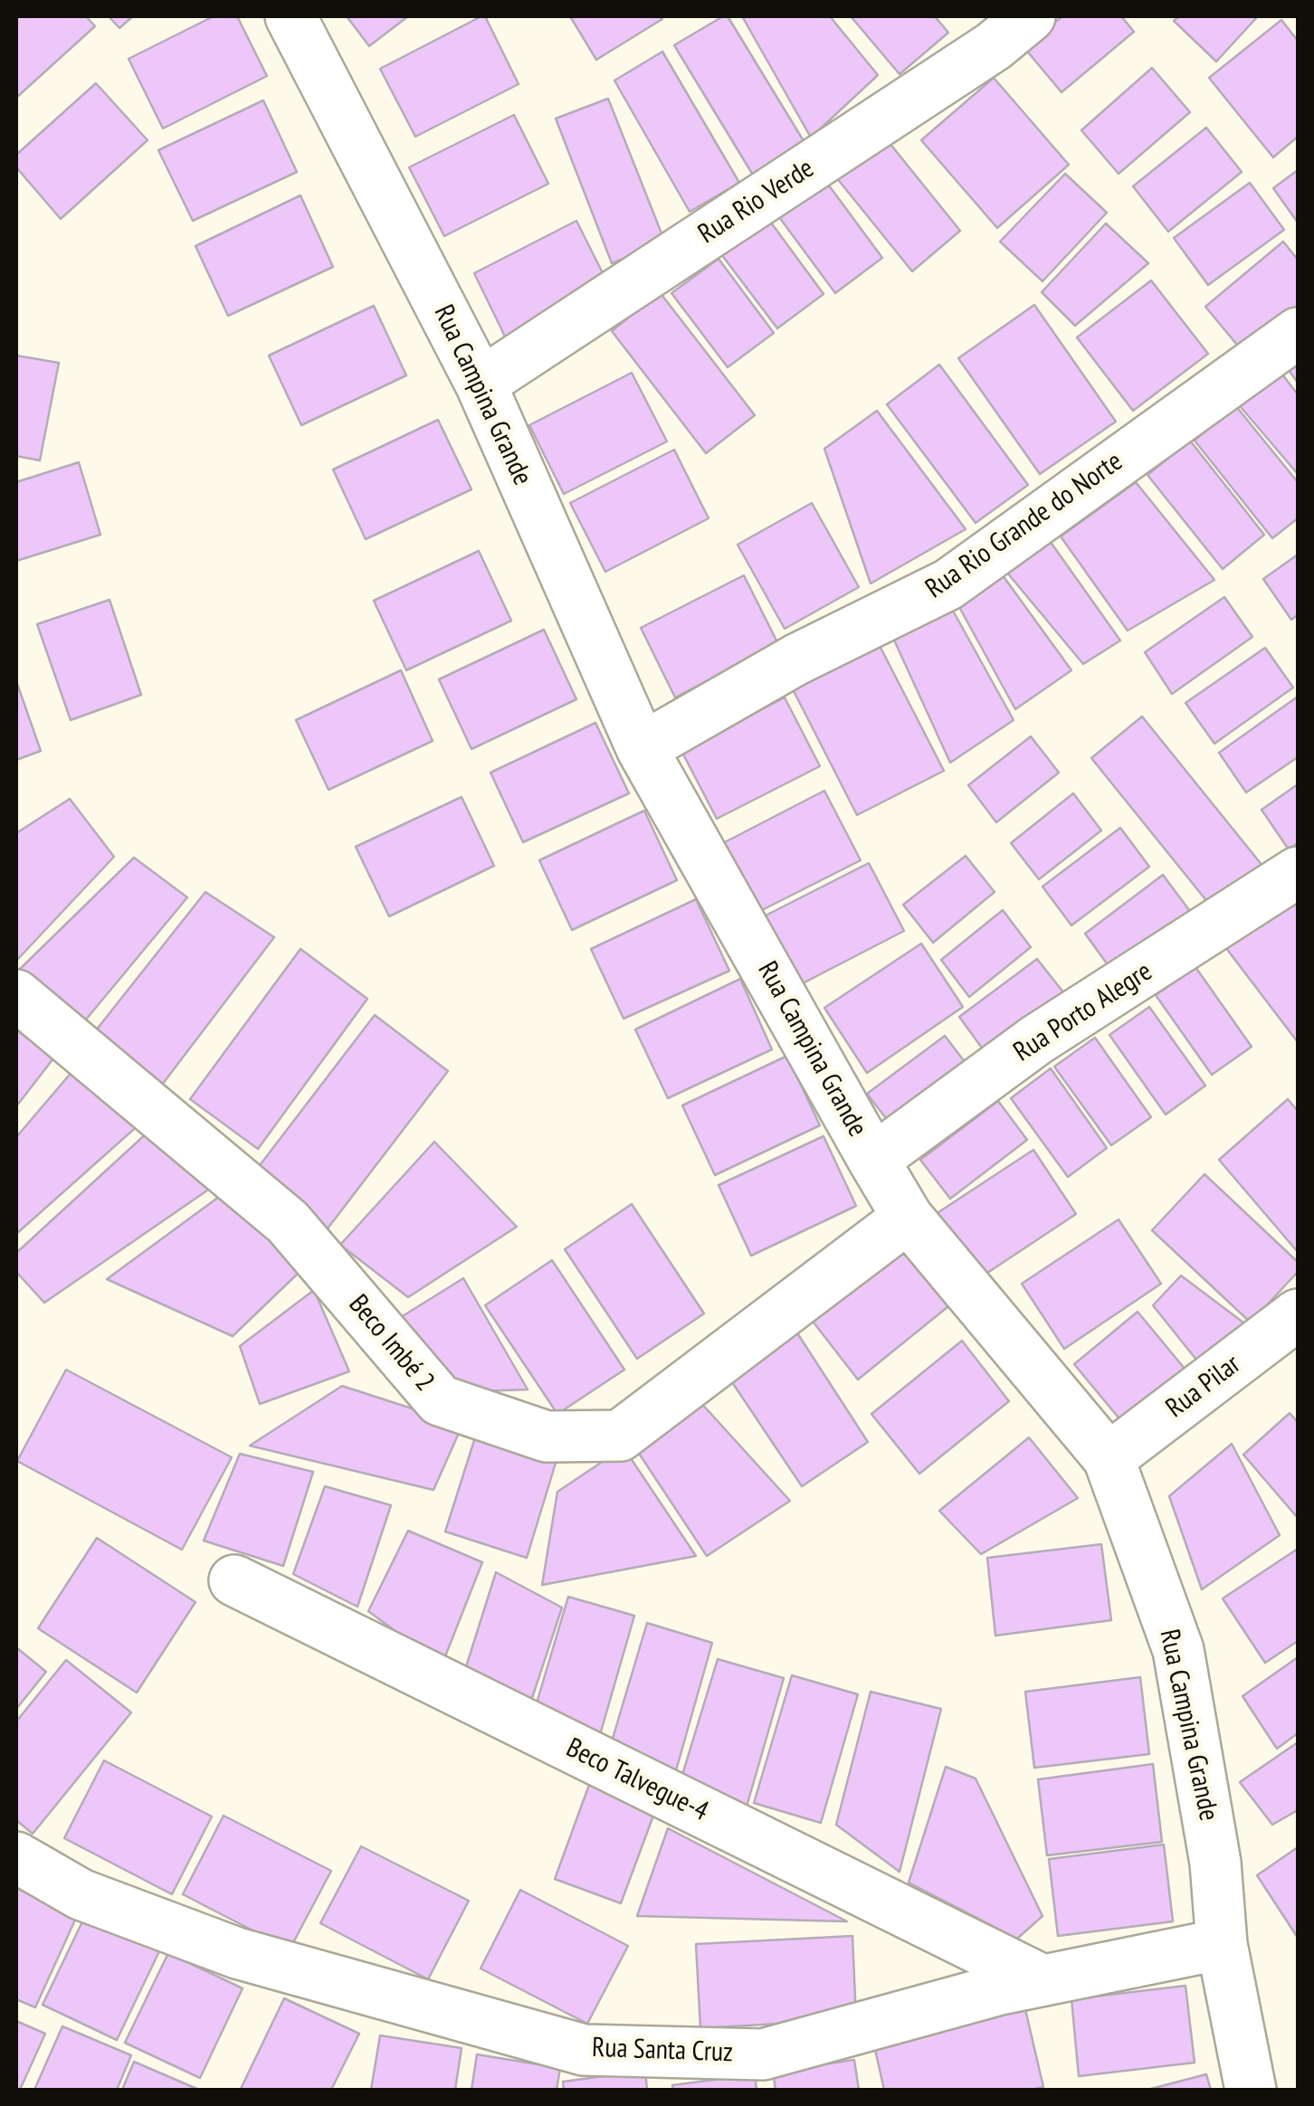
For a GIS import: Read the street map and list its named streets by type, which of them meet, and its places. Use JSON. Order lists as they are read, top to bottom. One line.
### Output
{"streets":{"street":["Rua Rio Verde","Rua Campina Grande","Rua Rio Grande do Norte","Rua Porto Alegre","Beco Imbé 2","Rua Pilar","Beco Talvegue-4","Rua Santa Cruz"]},"crossings":[["Rua Rio Verde","Rua Campina Grande"],["Rua Campina Grande","Rua Rio Grande do Norte"],["Rua Campina Grande","Rua Porto Alegre"],["Rua Campina Grande","Beco Imbé 2"],["Rua Campina Grande","Rua Pilar"],["Rua Campina Grande","Rua Santa Cruz"],["Beco Talvegue-4","Rua Santa Cruz"]]}
